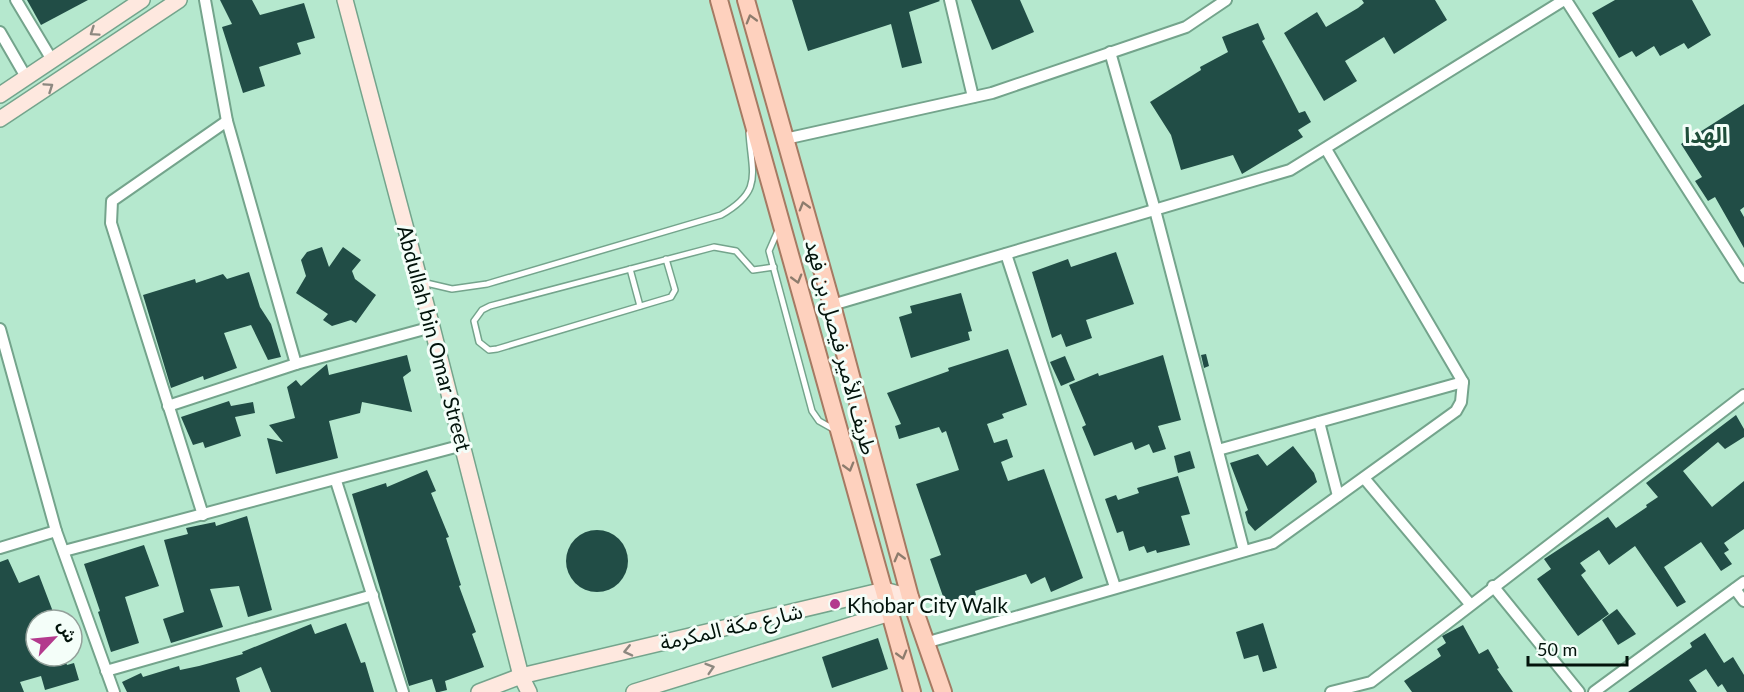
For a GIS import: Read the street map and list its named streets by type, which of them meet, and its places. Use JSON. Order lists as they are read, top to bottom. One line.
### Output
{"streets":{"main road":["طريف الأمير فيصل بن فهد"],"street":["Abdullah bin Omar Street","شارع مكة المكرمة"]},"crossings":[["Abdullah bin Omar Street","شارع مكة المكرمة"],["طريف الأمير فيصل بن فهد","شارع مكة المكرمة"]],"districts":["الهدا"],"places":["Khobar City Walk"],"scale_bar":"50 m","north":"top right"}
